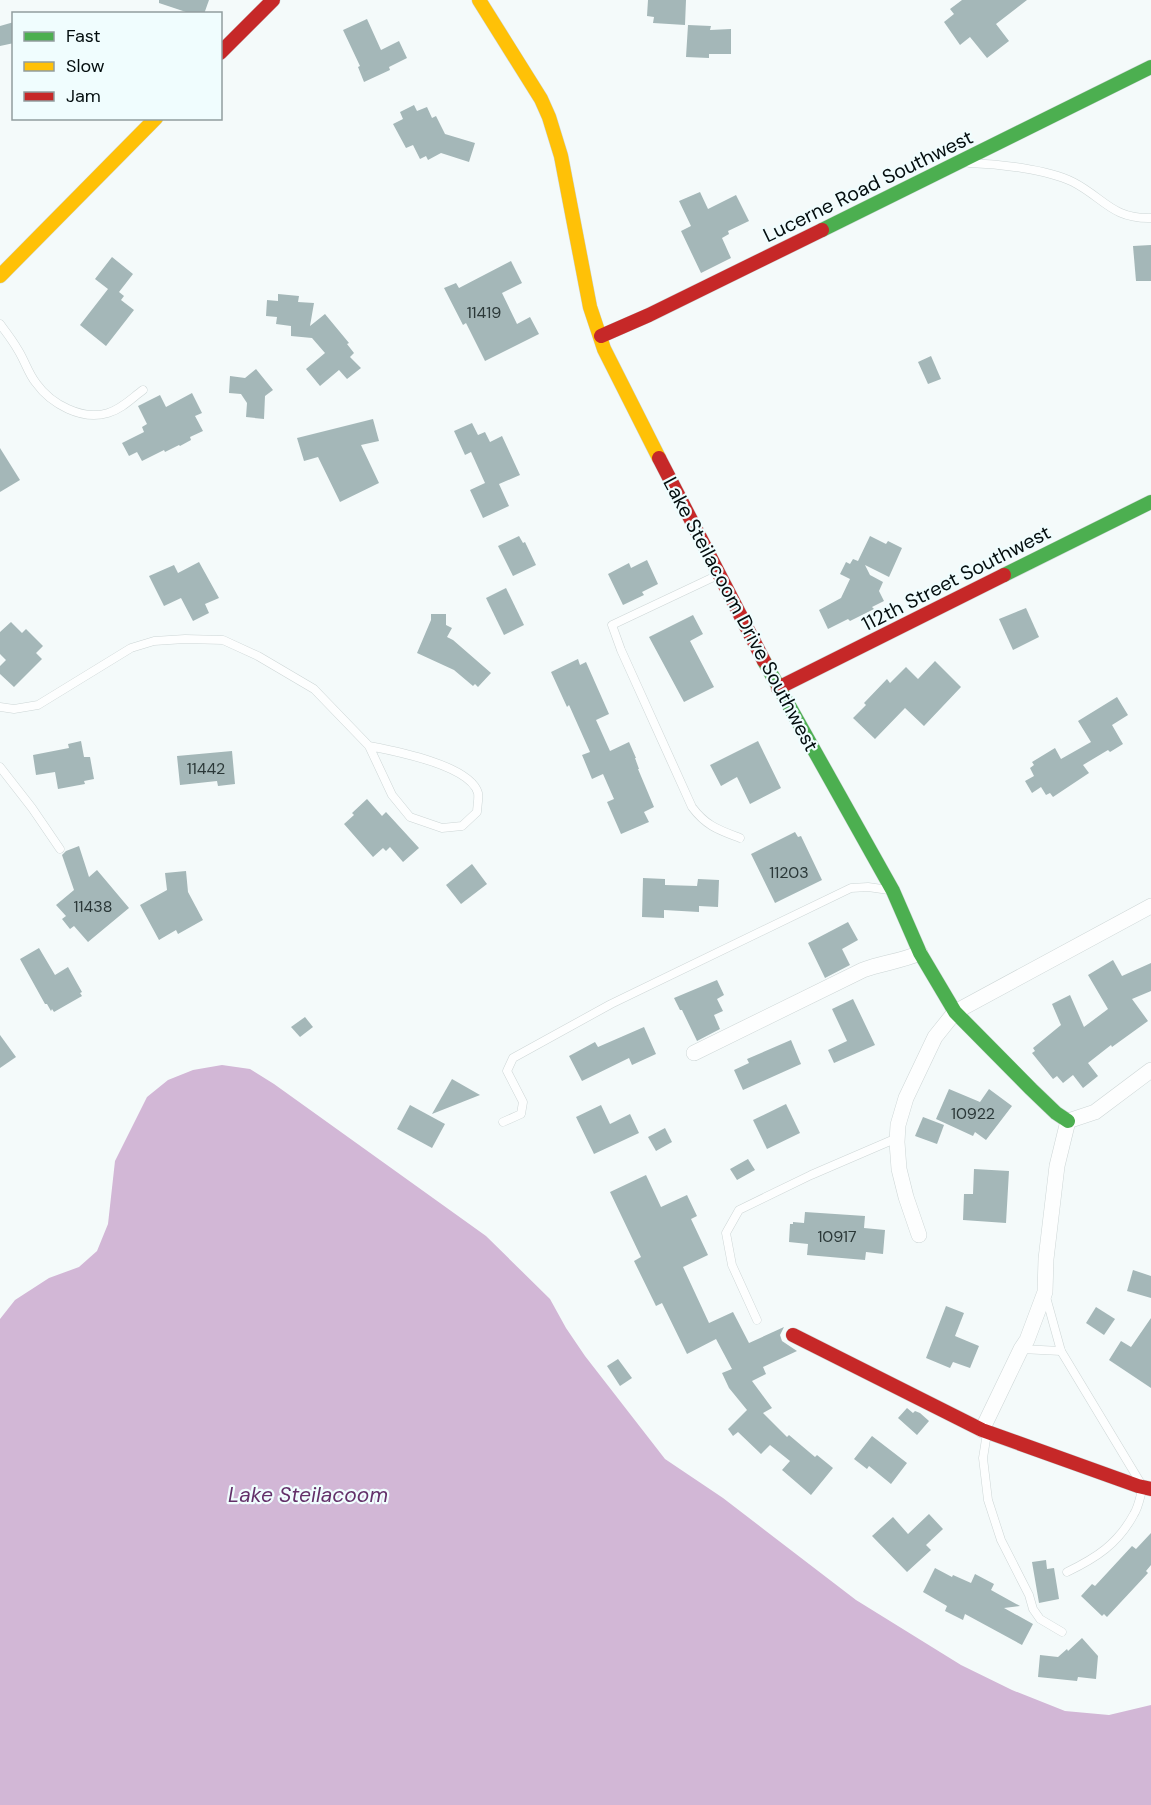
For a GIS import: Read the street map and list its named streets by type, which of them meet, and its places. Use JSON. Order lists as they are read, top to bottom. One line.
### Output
{"streets":{"street":["Lucerne Road Southwest","112th Street Southwest","Lake Steilacoom Drive Southwest"]},"crossings":[["Lucerne Road Southwest","Lake Steilacoom Drive Southwest"],["112th Street Southwest","Lake Steilacoom Drive Southwest"]],"water":["Lake Steilacoom"],"house_numbers":["11419","11442","11203","11438","10922","10917"],"legend":["Fast","Slow","Jam"]}
